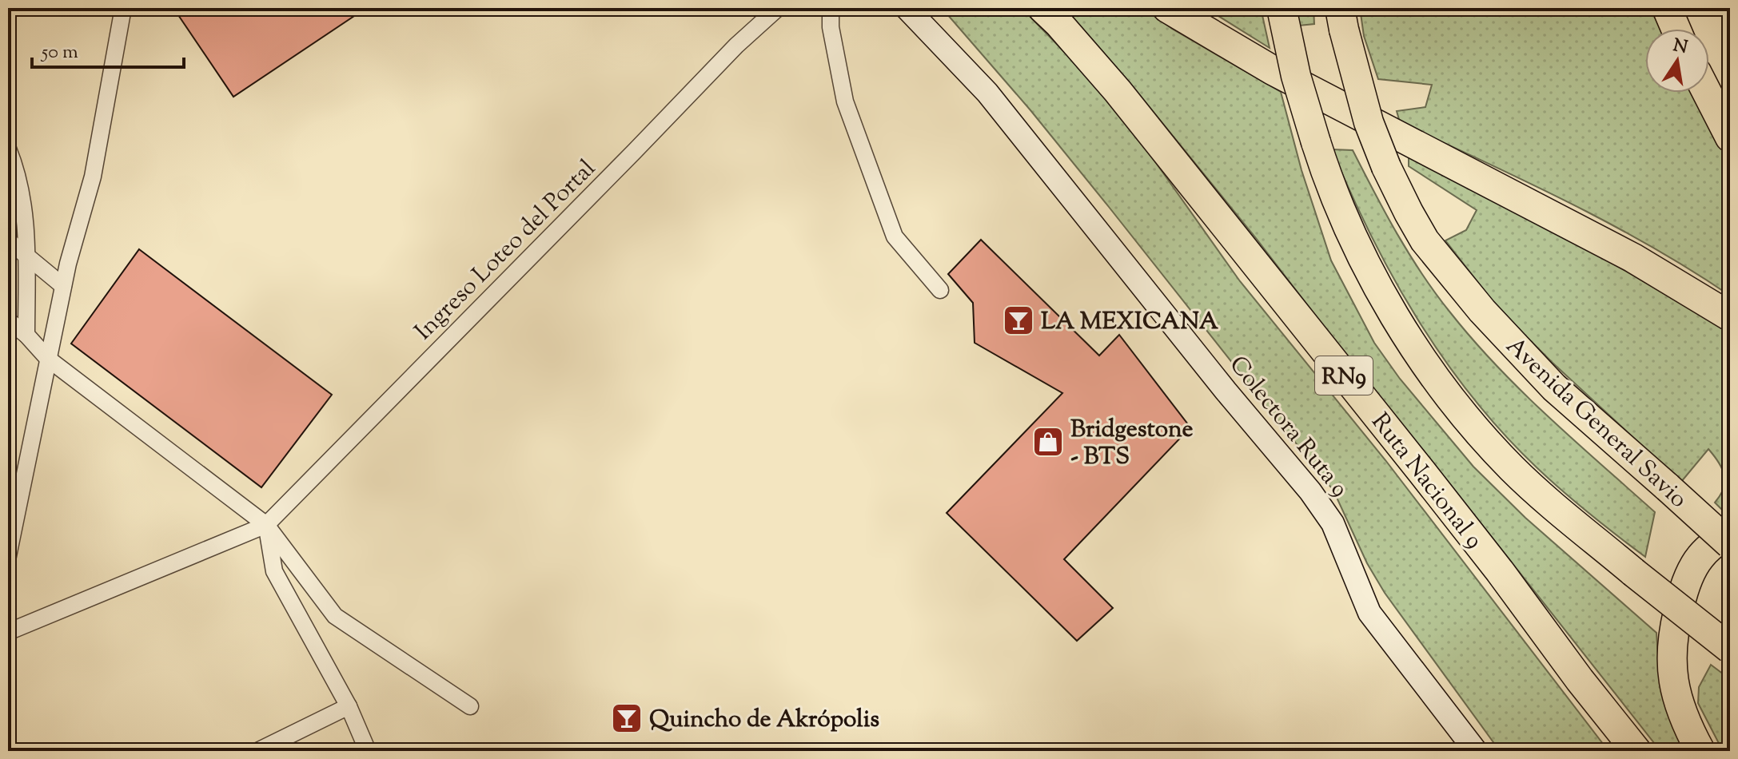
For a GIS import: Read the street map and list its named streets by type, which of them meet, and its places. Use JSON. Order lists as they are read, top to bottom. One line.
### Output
{"streets":{"highway":["RN9","Avenida General Savio","Ruta Nacional 9"],"street":["Ingreso Loteo del Portal","Colectora Ruta 9"]},"places":{"bar":["LA MEXICANA","Quincho de Akrópolis"],"shop":["Bridgestone - BTS"]},"scale_bar":"50 m","north":"top"}
